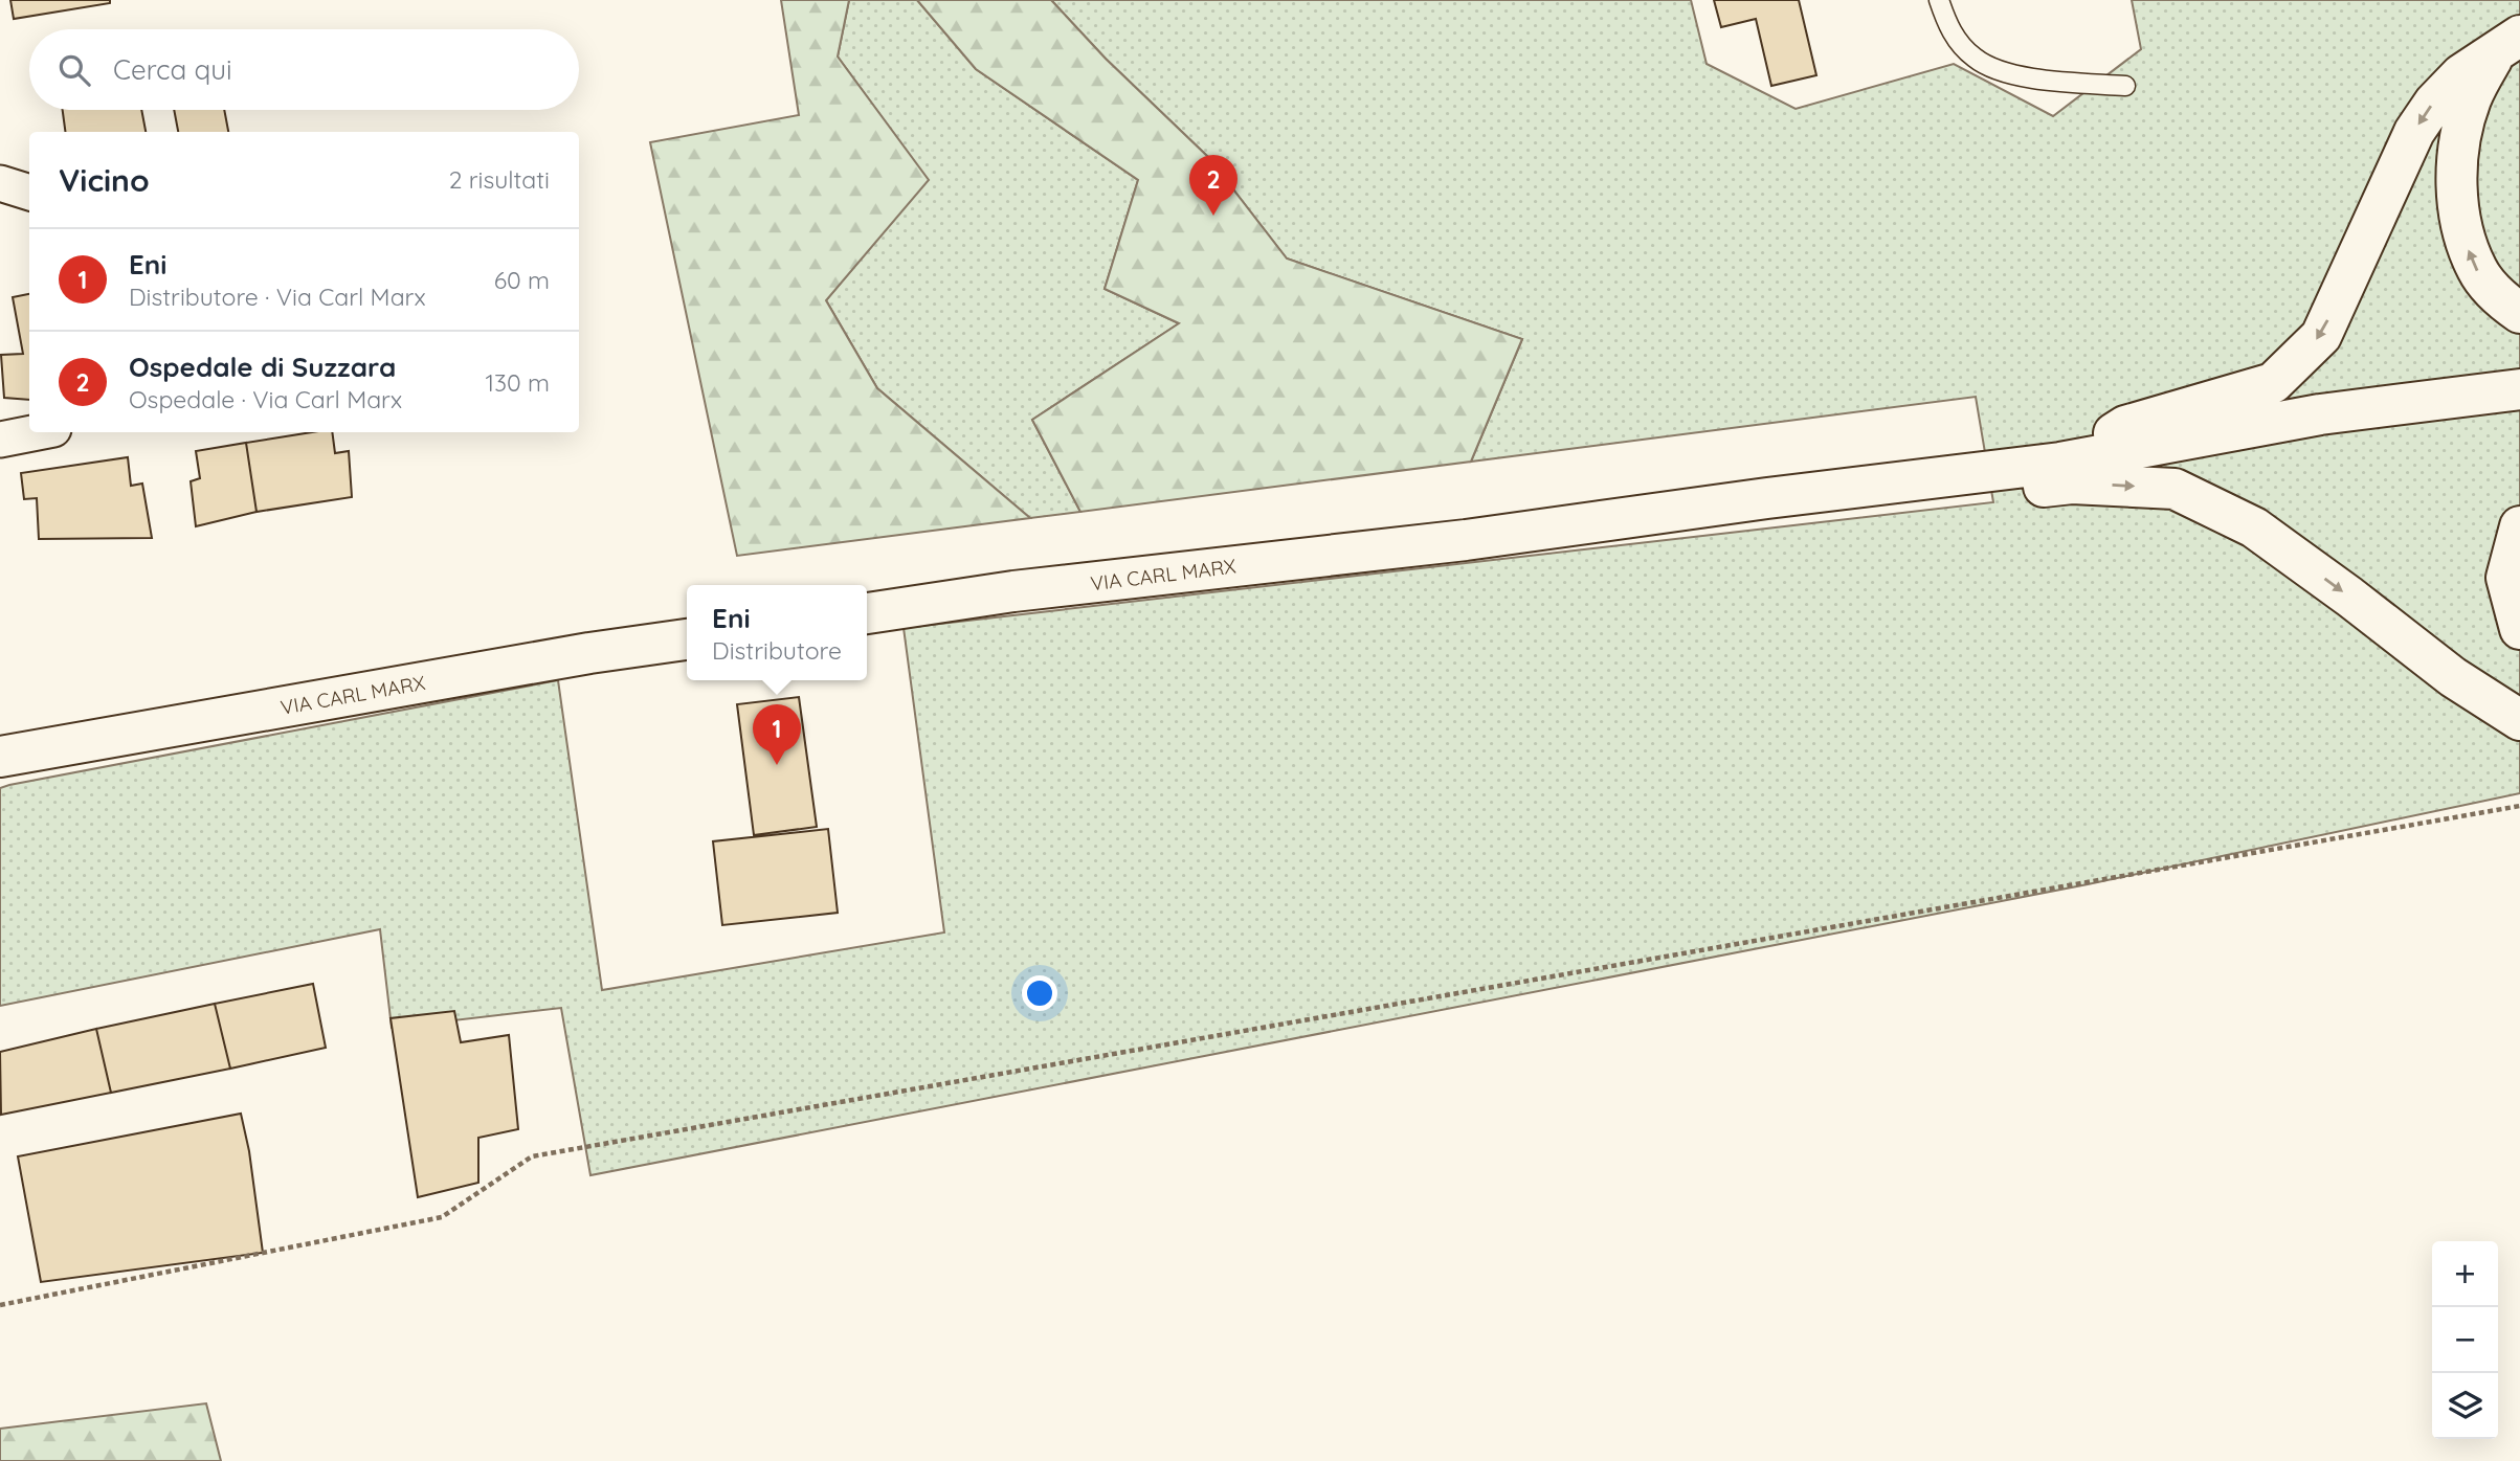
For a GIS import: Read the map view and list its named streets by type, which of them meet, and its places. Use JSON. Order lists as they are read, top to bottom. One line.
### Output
{"streets":{"main road":["VIA CARL MARX"]},"page":{"search":"Cerca qui","heading":["Vicino","2 risultati"],"pins":["2","1"],"list":[{"mark":"1","name":"Eni","note":"Distributore · Via Carl Marx","value":"60 m"},{"mark":"2","name":"Ospedale di Suzzara","note":"Ospedale · Via Carl Marx","value":"130 m"}],"popup":["Eni","Distributore"],"map_buttons":["+","−"]}}
